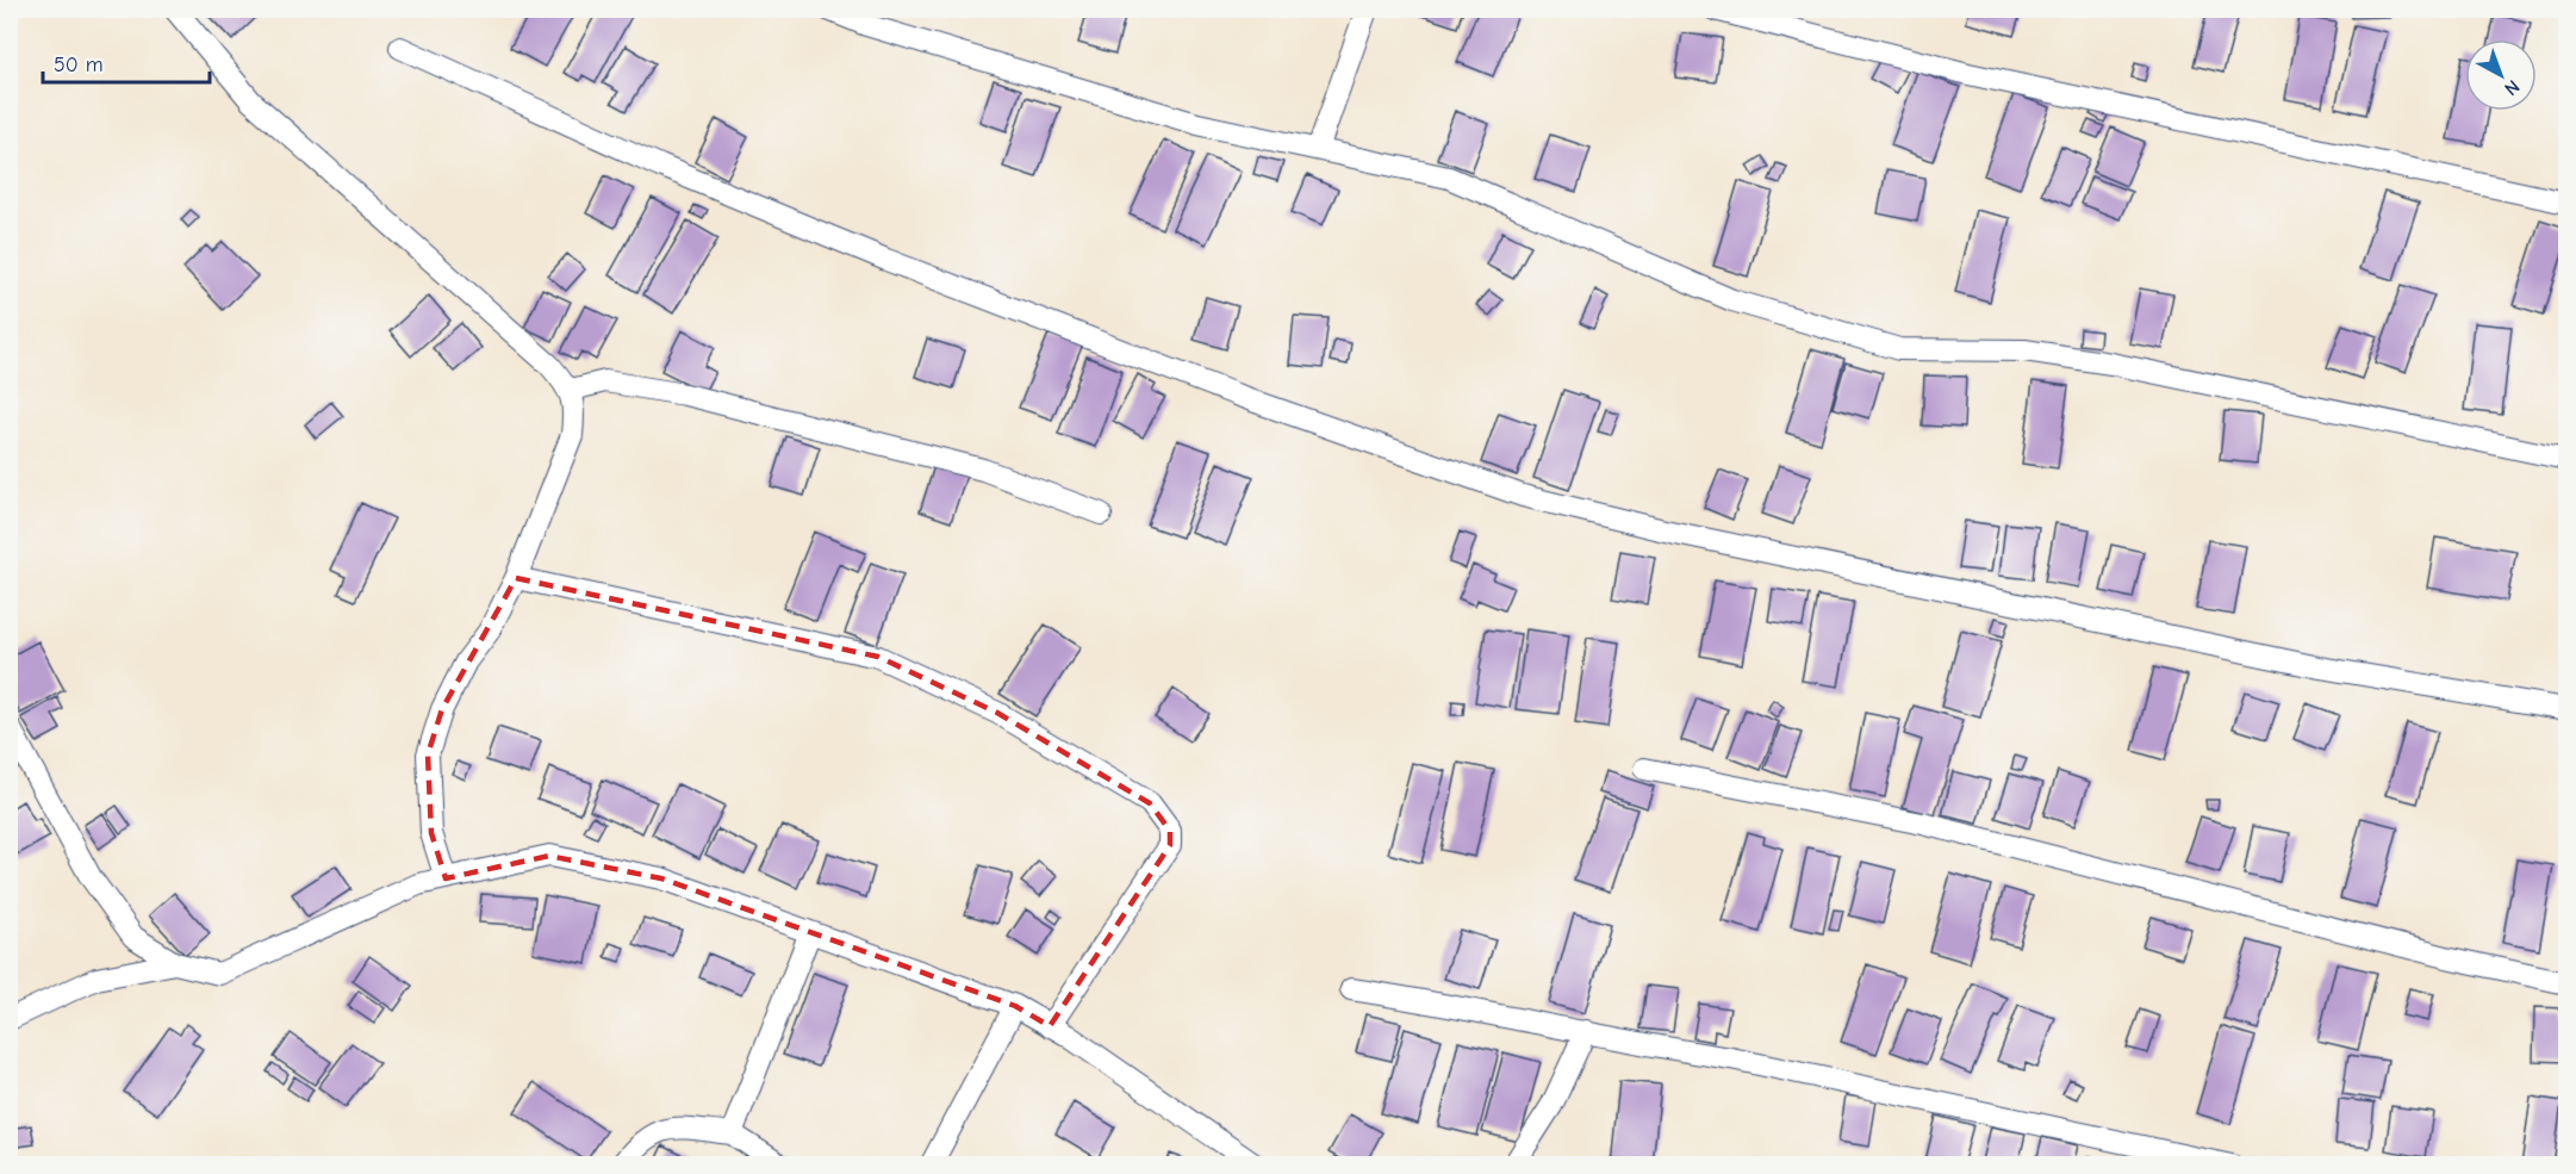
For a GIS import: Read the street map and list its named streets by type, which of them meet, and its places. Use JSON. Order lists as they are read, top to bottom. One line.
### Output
{"scale_bar":"50 m","north":"bottom right"}
